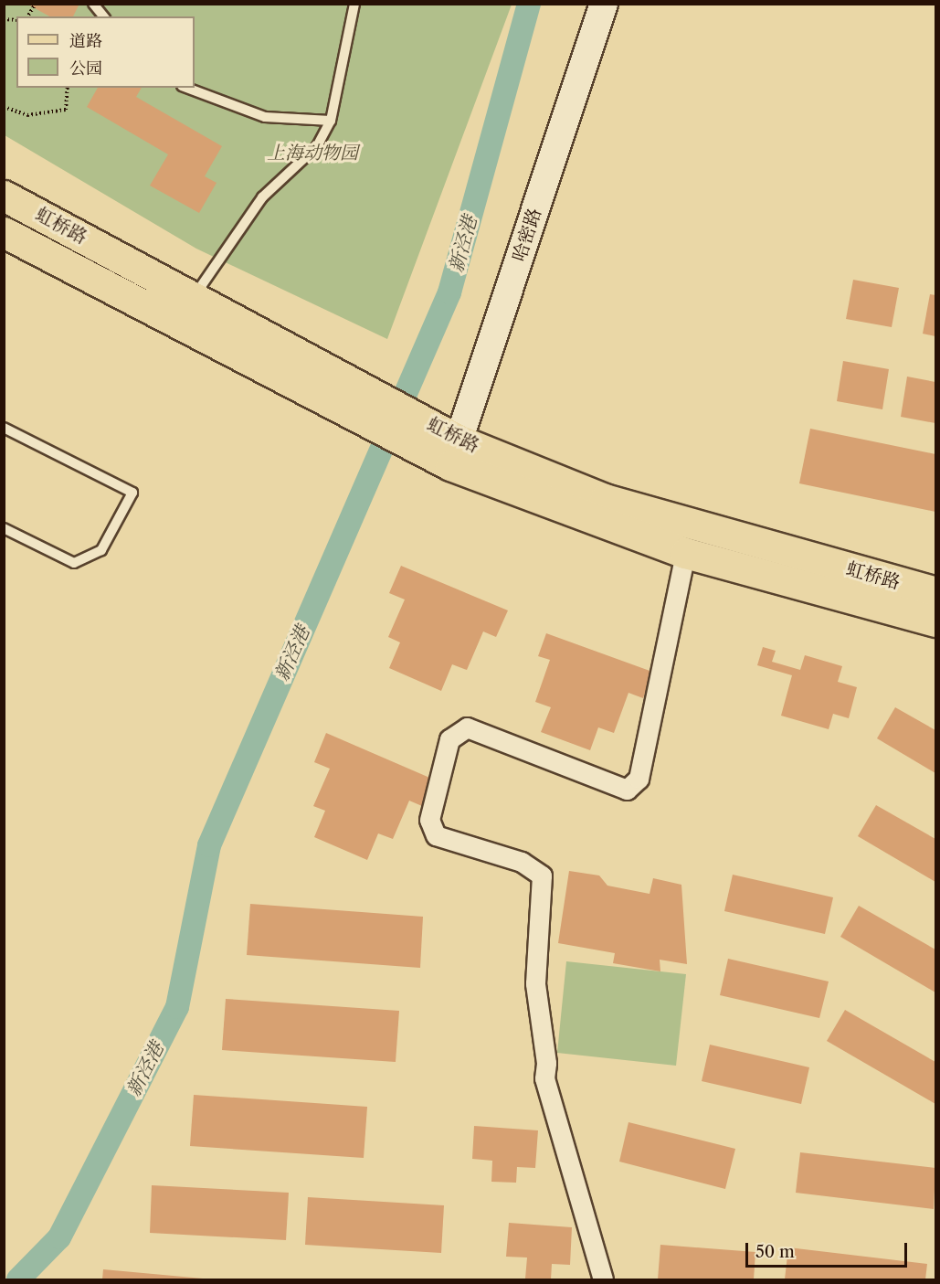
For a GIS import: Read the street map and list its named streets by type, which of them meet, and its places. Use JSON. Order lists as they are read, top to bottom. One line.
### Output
{"streets":{"main road":["虹桥路"],"street":["哈密路"]},"crossings":[["虹桥路","哈密路"]],"water":["新泾港"],"parks":["上海动物园"],"legend":["道路","公园"],"scale_bar":"50 m"}
